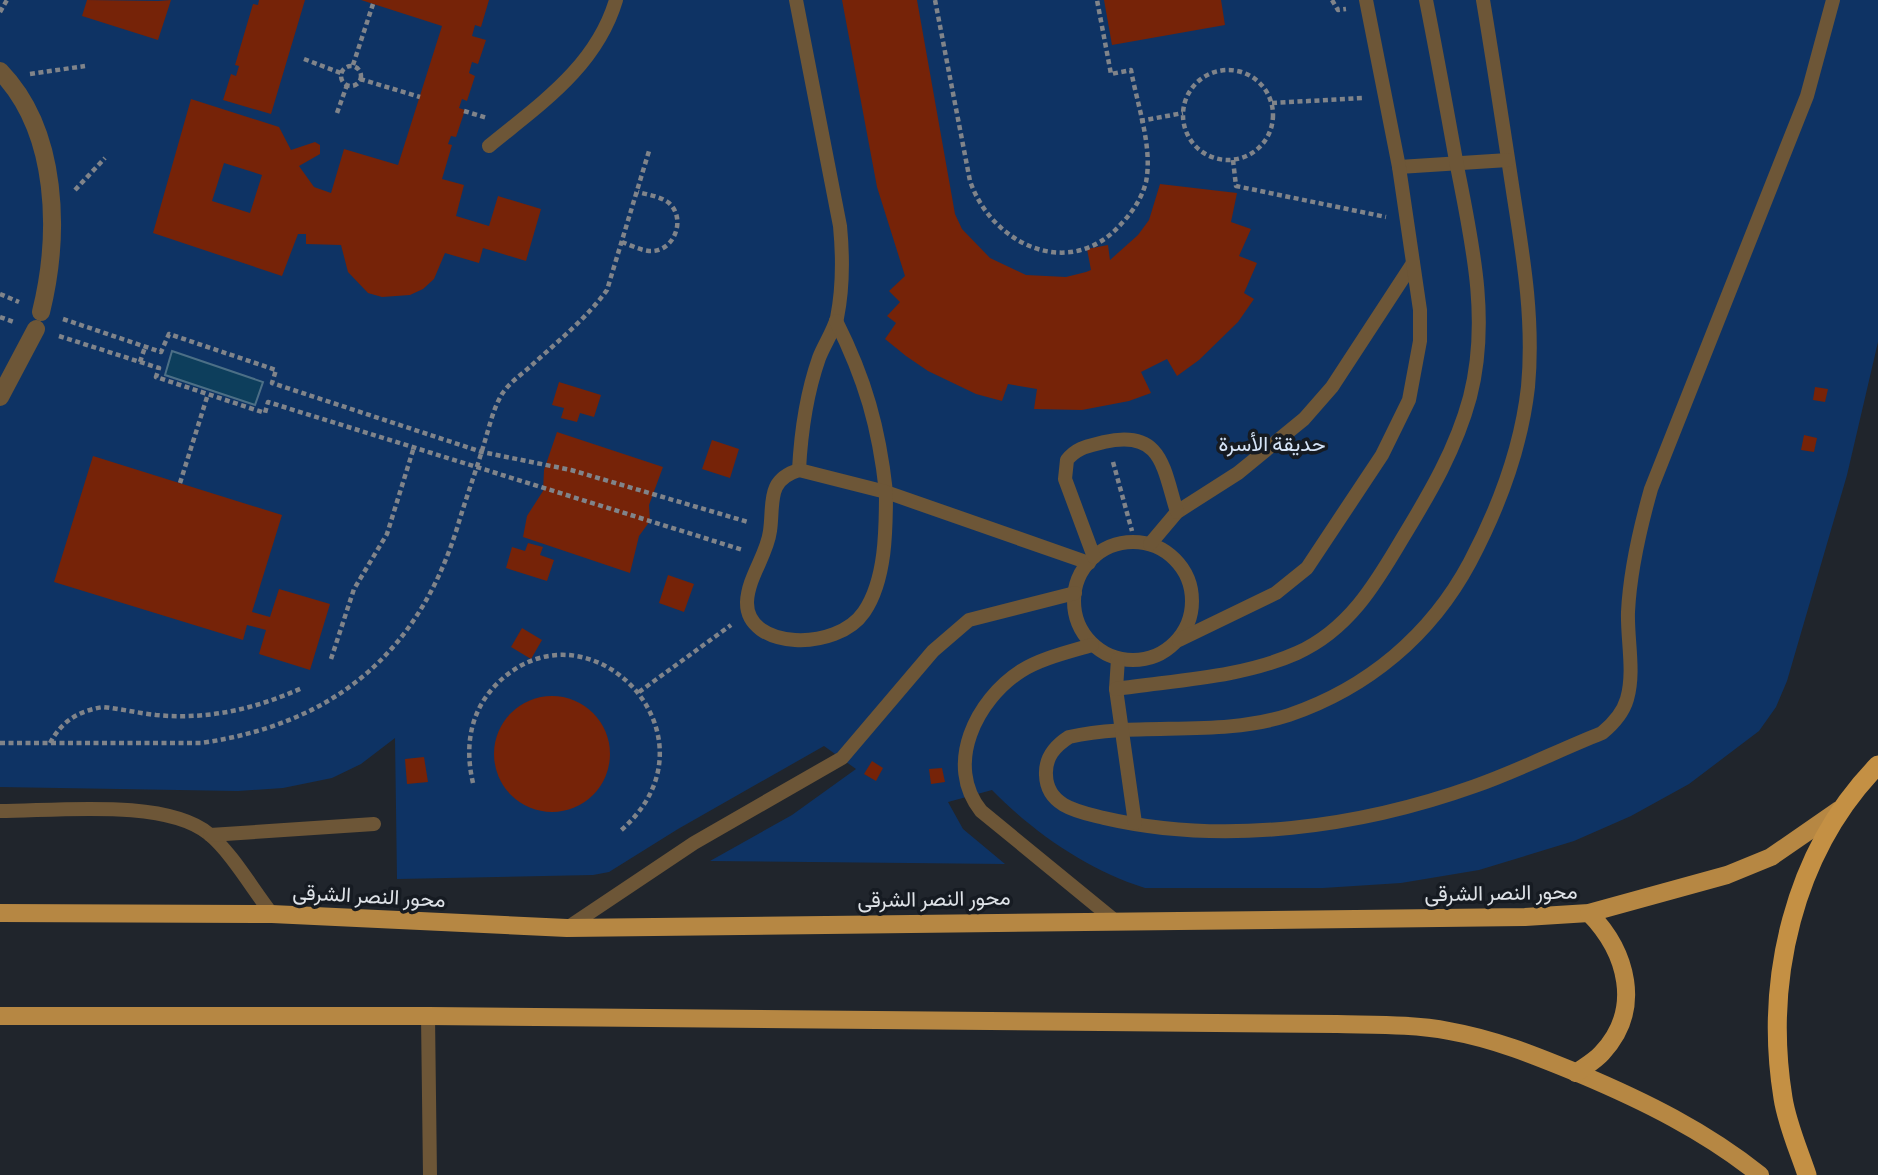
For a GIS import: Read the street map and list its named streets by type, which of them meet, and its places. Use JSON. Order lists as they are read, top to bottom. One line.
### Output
{"streets":{"main road":["محور النصر الشرقى"]},"parks":["حديقة الأسرة"]}
